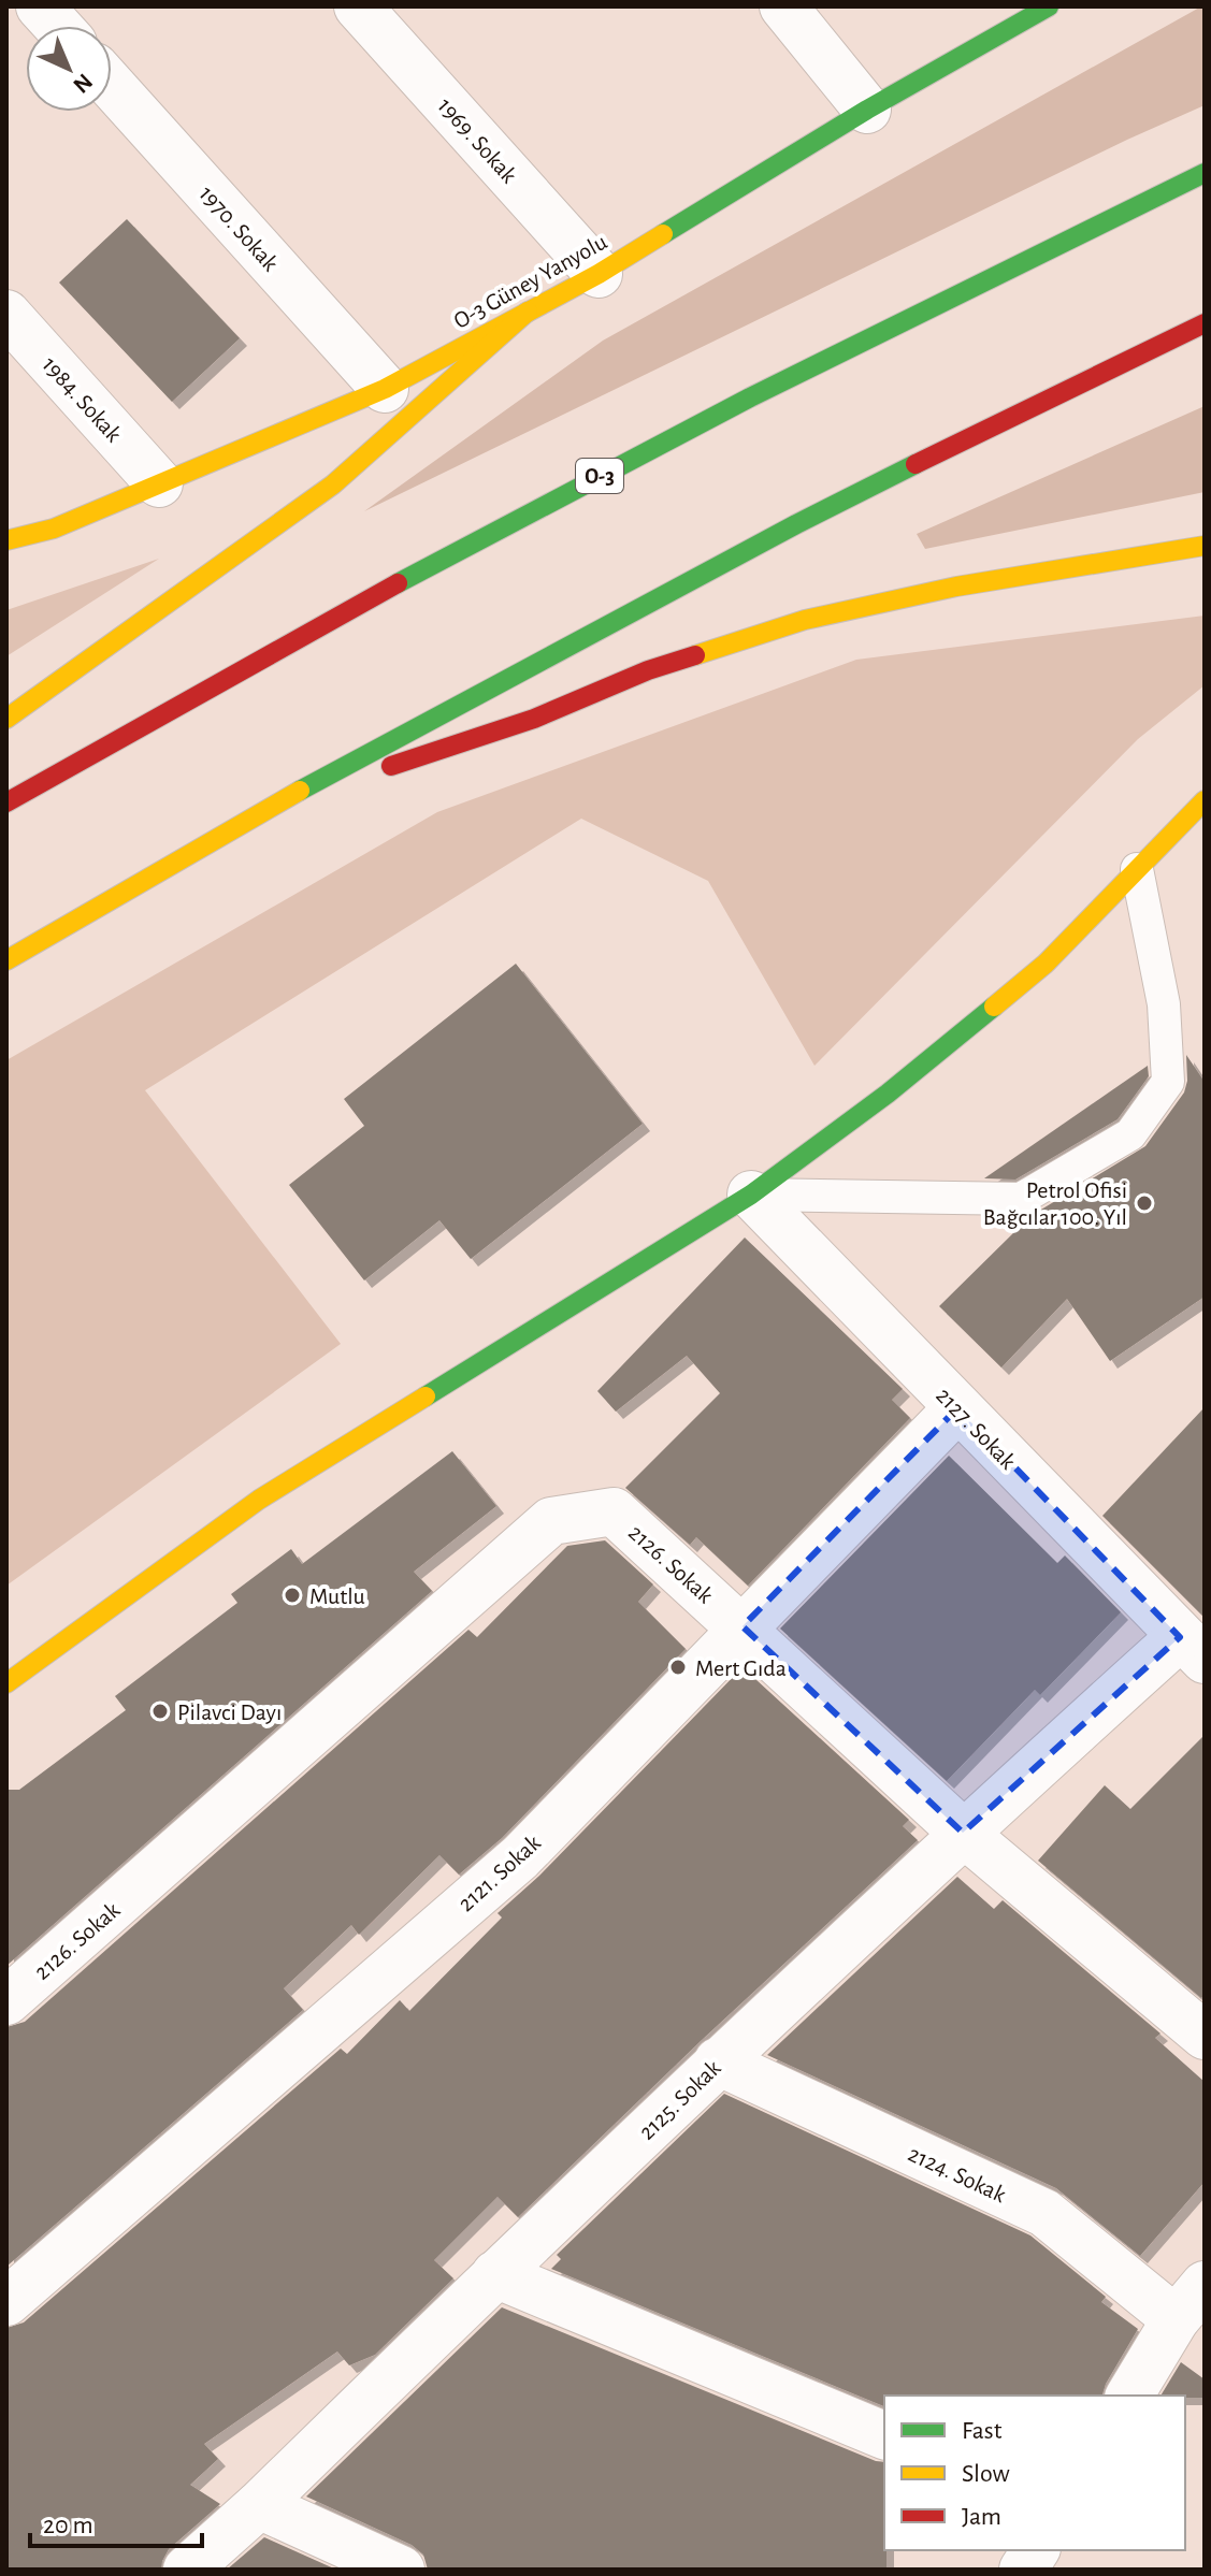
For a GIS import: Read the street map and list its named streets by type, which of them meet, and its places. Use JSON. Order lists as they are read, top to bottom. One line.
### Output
{"streets":{"main road":["O-3 Güney Yanyolu","O-3"],"street":["1969. Sokak","1970. Sokak","1984. Sokak","2127. Sokak","2126. Sokak","2121. Sokak","2125. Sokak","2124. Sokak"]},"crossings":[["1969. Sokak","O-3 Güney Yanyolu"],["1970. Sokak","O-3 Güney Yanyolu"],["O-3 Güney Yanyolu","1984. Sokak"],["2127. Sokak","2121. Sokak"],["2127. Sokak","2125. Sokak"],["2126. Sokak","2121. Sokak"],["2126. Sokak","2125. Sokak"],["2125. Sokak","2124. Sokak"]],"places":["Petrol Ofisi Bağcılar 100. Yıl","Mutlu","Mert Gıda","Pilavci Dayı"],"legend":["Fast","Slow","Jam"],"scale_bar":"20 m","north":"bottom right"}
